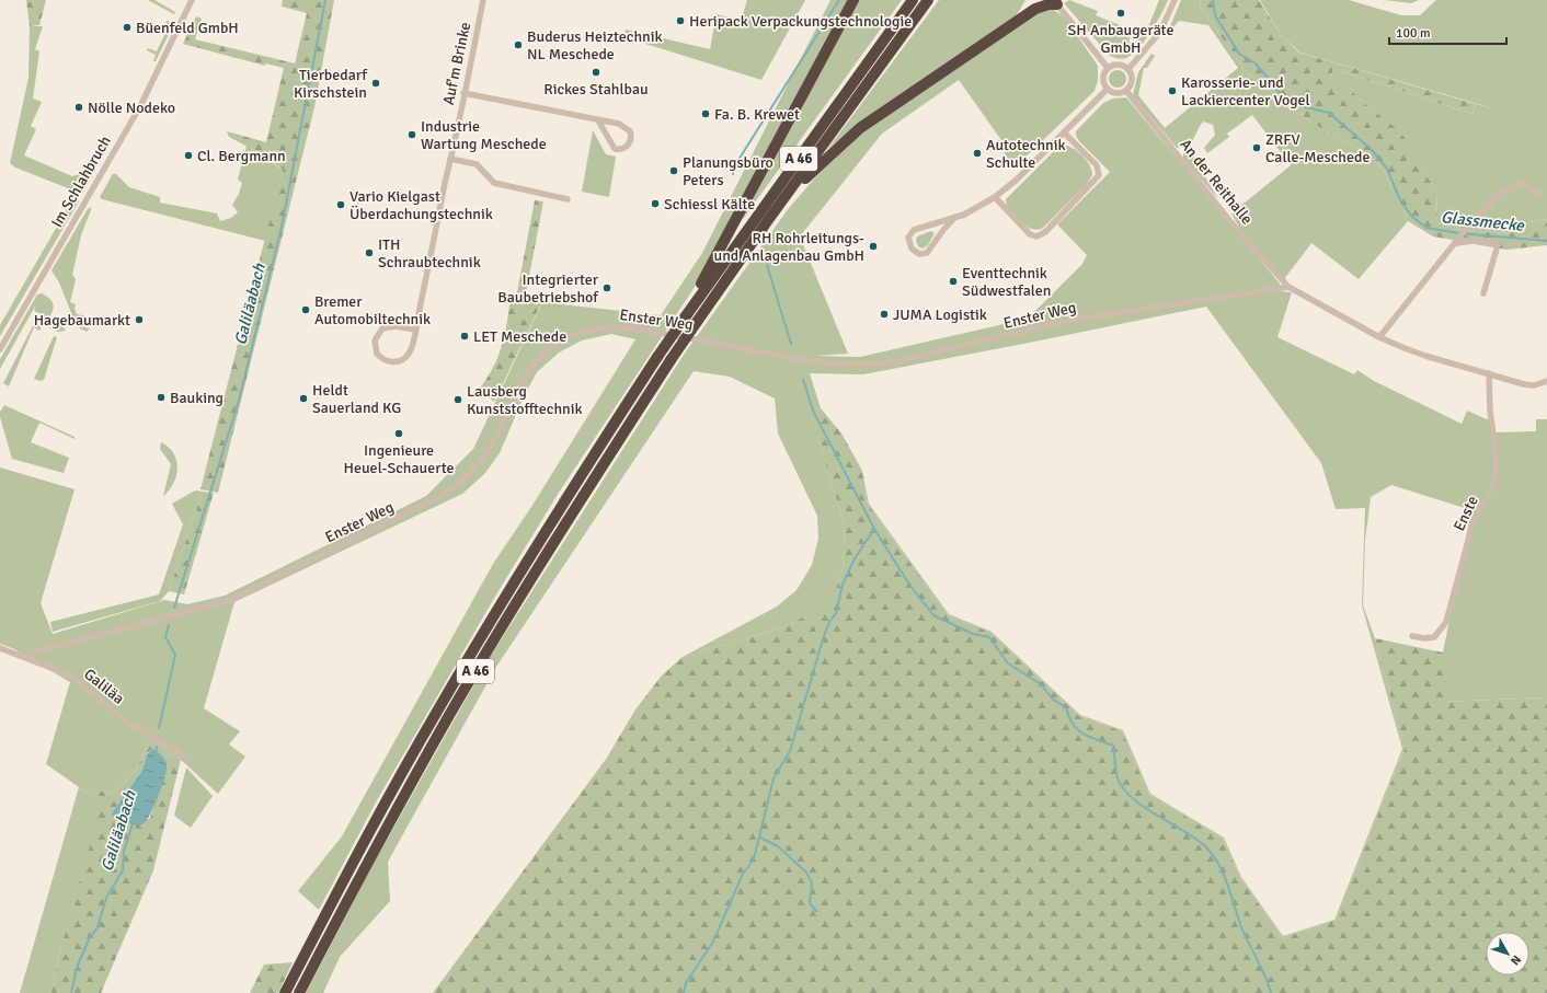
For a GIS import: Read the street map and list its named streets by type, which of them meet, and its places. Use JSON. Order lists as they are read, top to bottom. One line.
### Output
{"streets":{"highway":["A 46"],"street":["Auf'm Brinke","Im Schlahbruch","An der Reithalle","Enster Weg","Enste","Galiläa"]},"crossings":[["An der Reithalle","Enster Weg"],["Enster Weg","Galiläa"]],"water":["Glassmecke","Galiläabach"],"places":["SH Anbaugeräte GmbH","Heripack Verpackungstechnologie","Büenfeld GmbH","Buderus Heiztechnik NL Meschede","Rickes Stahlbau","Tierbedarf Kirschstein","Karosserie- und Lackiercenter Vogel","Nölle Nodeko","Fa. B. Krewet","Industrie Wartung Meschede","ZRFV Calle-Meschede","Autotechnik Schulte","Cl. Bergmann","Planungsbüro Peters","Schiessl Kälte","Vario Kielgast Überdachungstechnik","RH Rohrleitungs- und Anlagenbau GmbH","ITH Schraubtechnik","Eventtechnik Südwestfalen","Integrierter Baubetriebshof","Bremer Automobiltechnik","JUMA Logistik","Hagebaumarkt","LET Meschede","Bauking","Heldt Sauerland KG","Lausberg Kunststofftechnik","Ingenieure Heuel-Schauerte"],"scale_bar":"100 m","north":"bottom right"}
